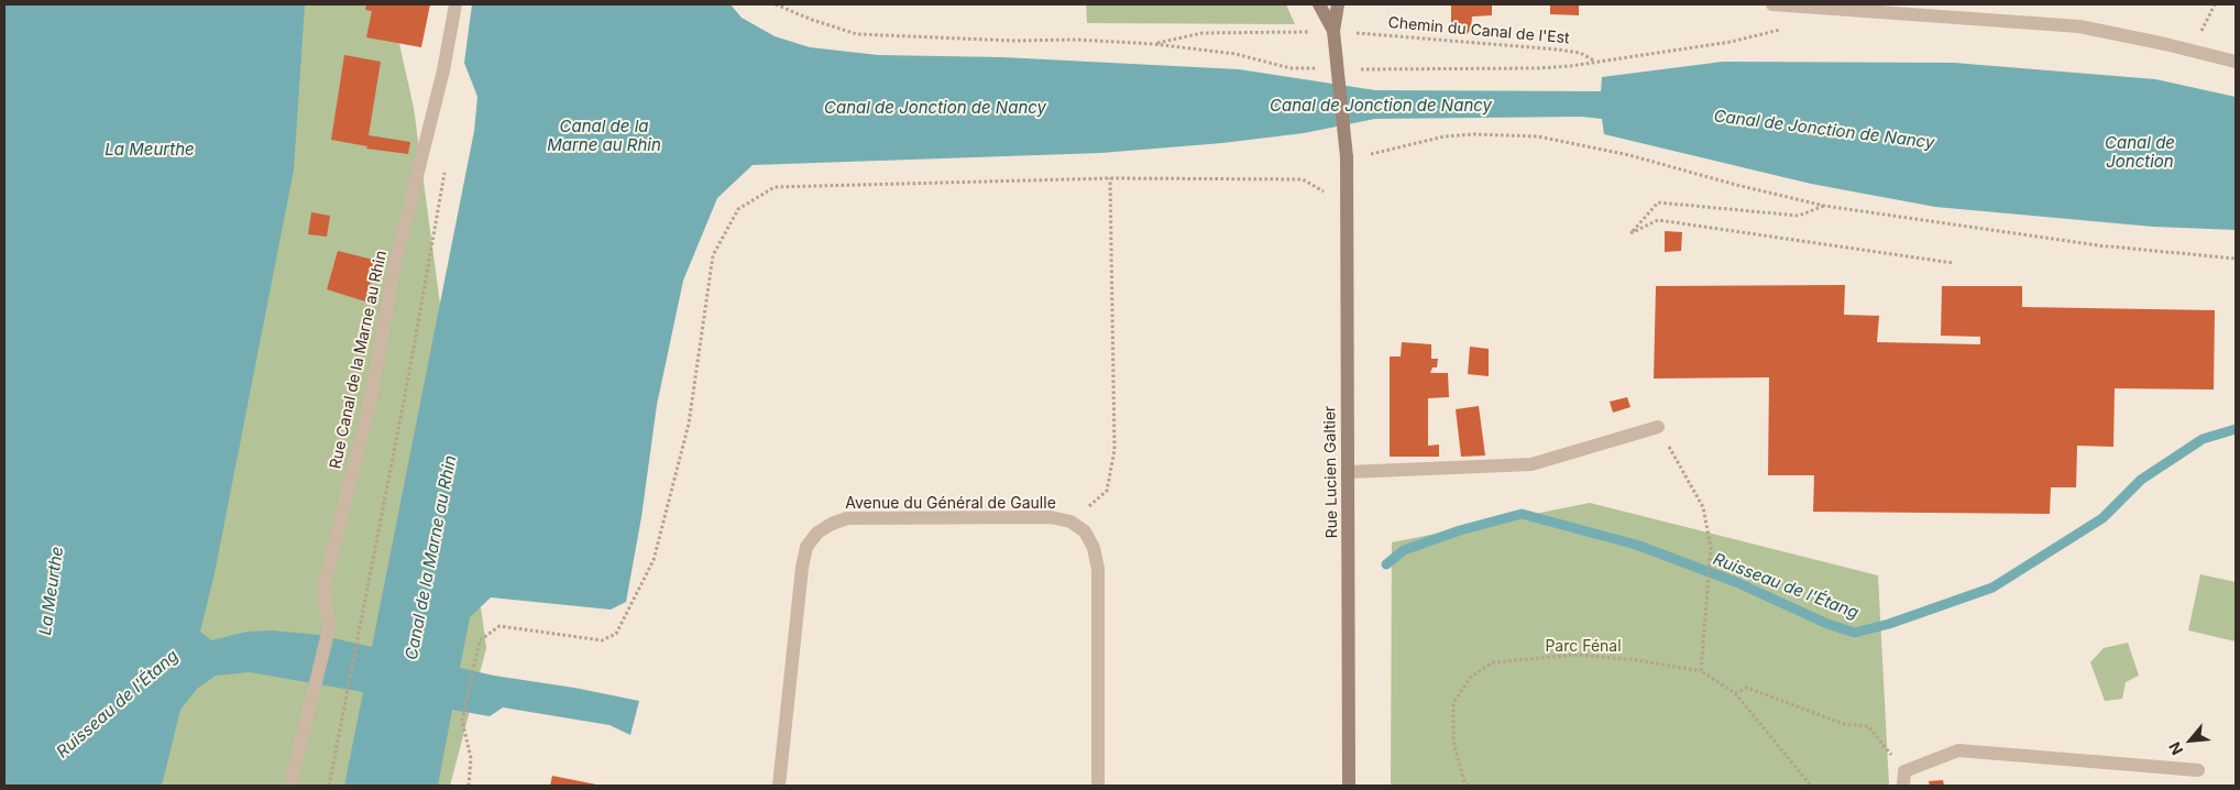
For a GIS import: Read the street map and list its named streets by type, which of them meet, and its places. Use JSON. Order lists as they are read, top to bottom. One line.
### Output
{"streets":{"main road":["Rue Lucien Galtier"],"street":["Rue Canal de la Marne au Rhin","Avenue du Général de Gaulle"],"path":["Chemin du Canal de l'Est"]},"crossings":[["Chemin du Canal de l'Est","Rue Lucien Galtier"]],"water":["Canal de Jonction de Nancy","Canal de la Marne au Rhin","Canal de Jonction","La Meurthe","Ruisseau de l'Étang"],"parks":["Parc Fénal"],"north":"bottom left"}
